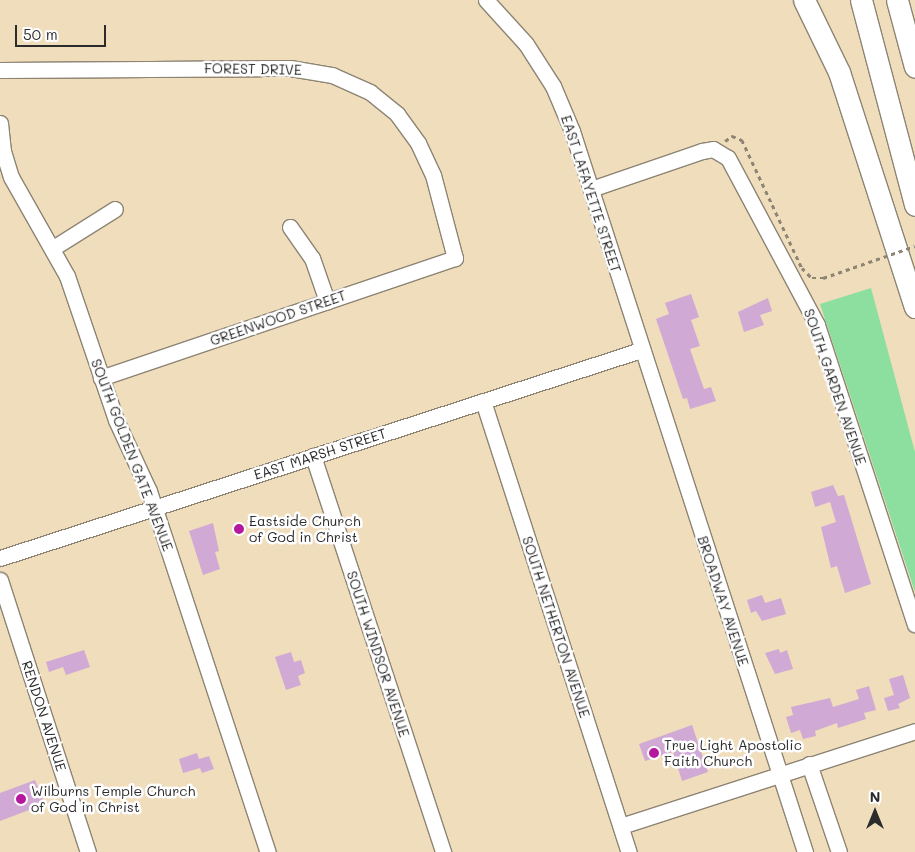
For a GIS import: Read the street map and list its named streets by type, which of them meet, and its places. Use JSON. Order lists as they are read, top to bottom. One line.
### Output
{"streets":{"street":["FOREST DRIVE","EAST LAFAYETTE STREET","GREENWOOD STREET","SOUTH GARDEN AVENUE","EAST MARSH STREET","SOUTH GOLDEN GATE AVENUE","BROADWAY AVENUE","SOUTH NETHERTON AVENUE","SOUTH WINDSOR AVENUE","RENDON AVENUE"]},"crossings":[["FOREST DRIVE","GREENWOOD STREET"],["EAST LAFAYETTE STREET","SOUTH GARDEN AVENUE"],["EAST LAFAYETTE STREET","EAST MARSH STREET"],["EAST LAFAYETTE STREET","BROADWAY AVENUE"],["GREENWOOD STREET","SOUTH GOLDEN GATE AVENUE"],["EAST MARSH STREET","SOUTH GOLDEN GATE AVENUE"],["EAST MARSH STREET","BROADWAY AVENUE"],["EAST MARSH STREET","SOUTH NETHERTON AVENUE"],["EAST MARSH STREET","SOUTH WINDSOR AVENUE"]],"places":["Eastside Church of God in Christ","True Light Apostolic Faith Church","Wilburns Temple Church of God in Christ"],"scale_bar":"50 m","north":"top"}
